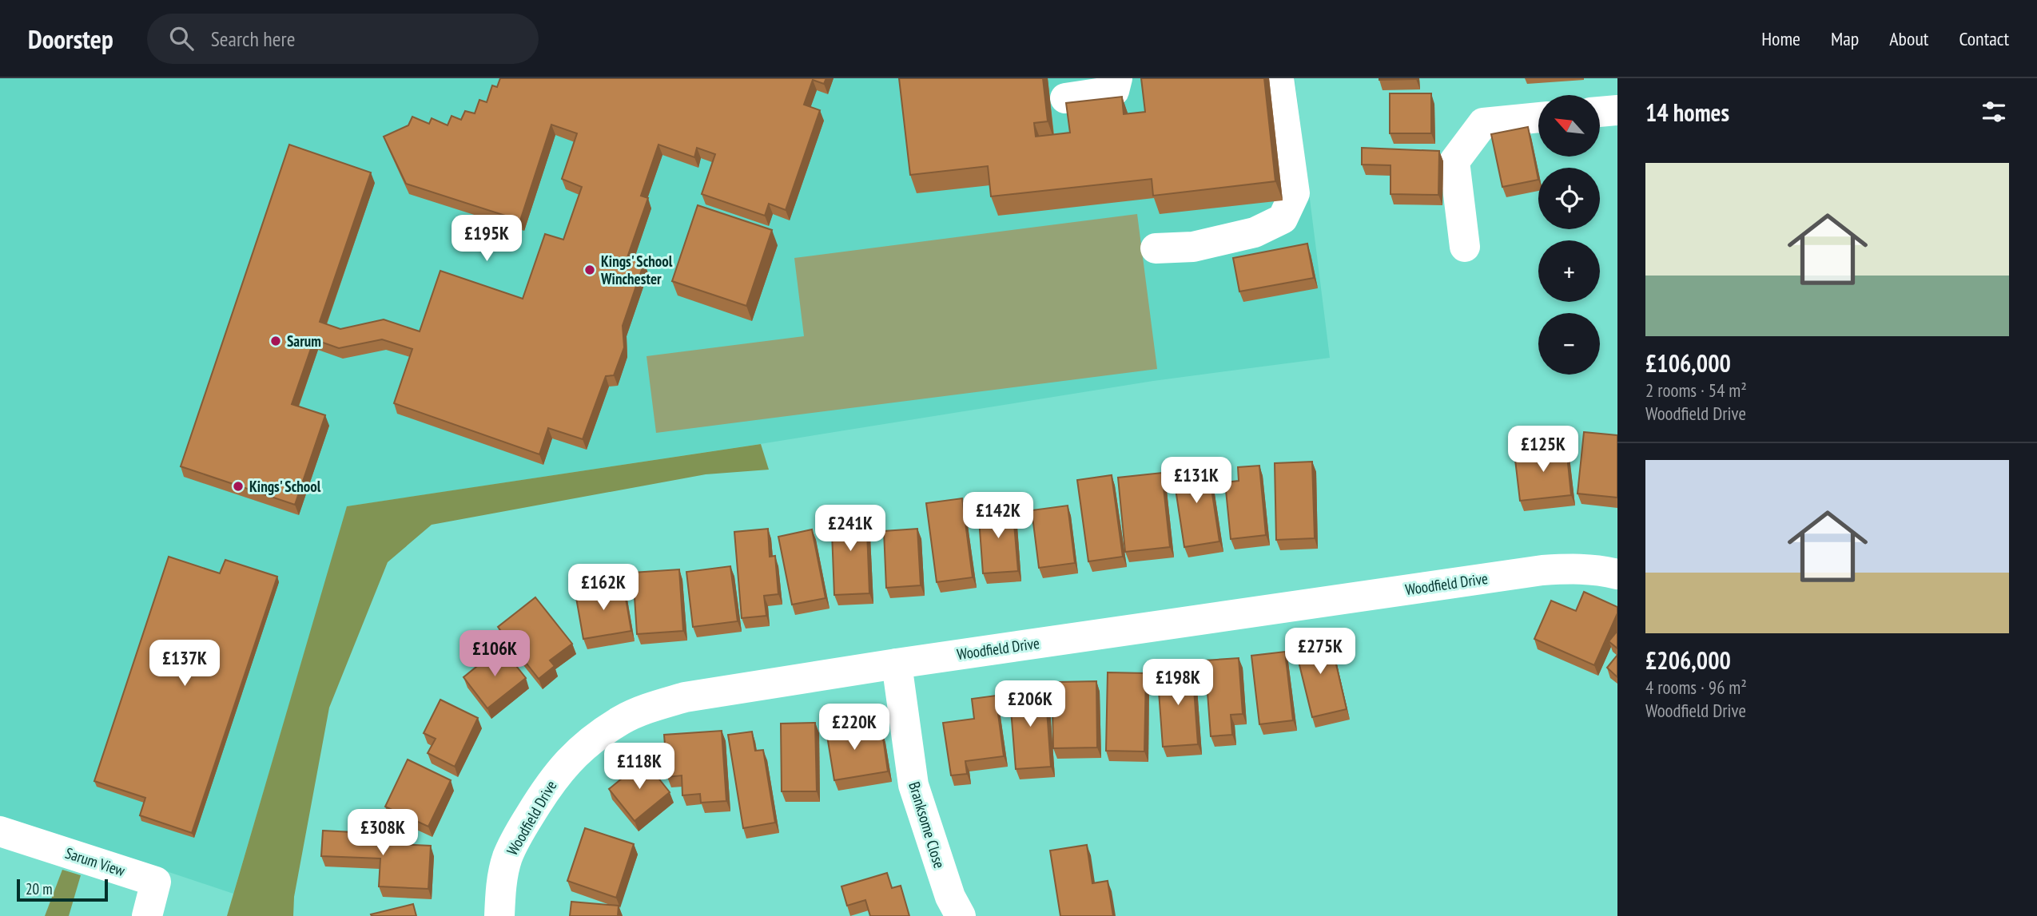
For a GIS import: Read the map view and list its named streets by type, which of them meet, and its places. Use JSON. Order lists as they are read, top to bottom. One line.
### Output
{"streets":{"street":["Woodfield Drive","Branksome Close","Sarum View"]},"crossings":[["Woodfield Drive","Branksome Close"]],"places":["Kings' School Winchester","Sarum","Kings' School"],"scale_bar":"20 m","north":"top left","page":{"header":"Doorstep","search":"Search here","nav":["Home","Map","About","Contact"],"heading":"14 homes","map_buttons":["+","−"],"list":[{"name":"£106,000","note":"2 rooms · 54 m² · Woodfield Drive"},{"name":"£206,000","note":"4 rooms · 96 m² · Woodfield Drive"}],"price":["£195K","£125K","£131K","£142K","£241K","£162K","£275K","£106K","£137K","£198K","£206K","£220K","£118K","£308K"],"scale":"20 m"}}
